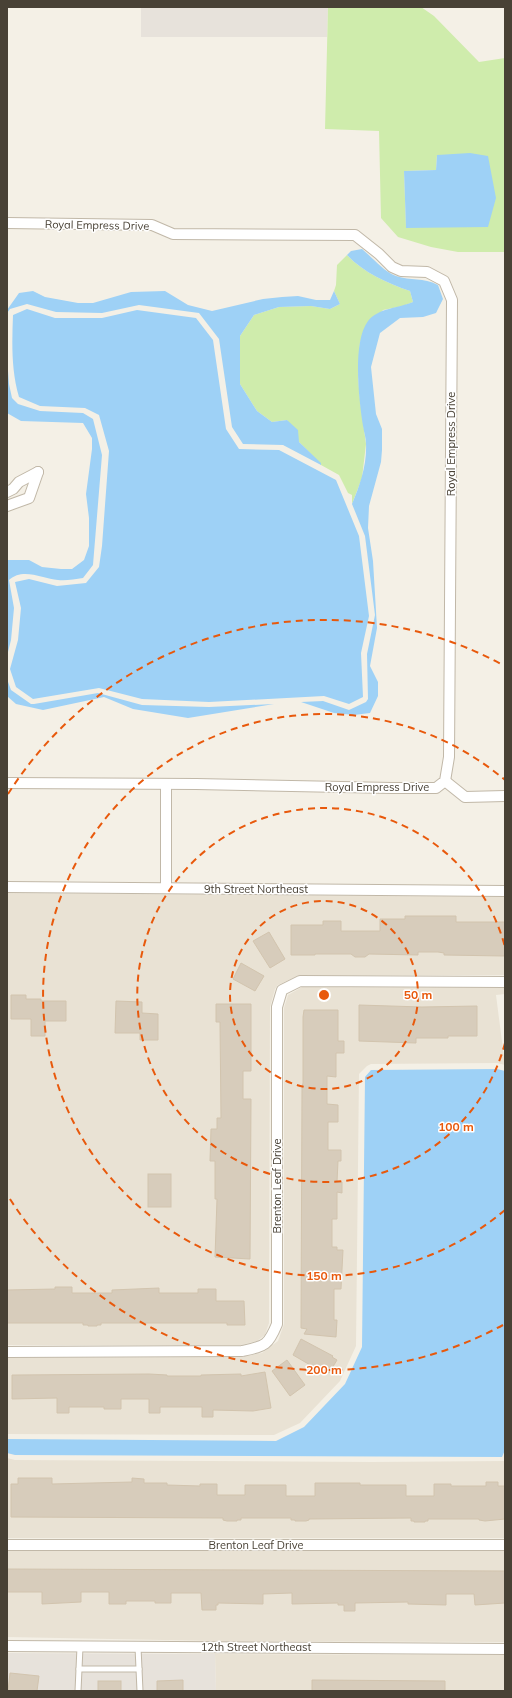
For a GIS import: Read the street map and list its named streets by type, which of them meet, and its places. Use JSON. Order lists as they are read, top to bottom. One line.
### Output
{"streets":{"street":["Royal Empress Drive","9th Street Northeast","Brenton Leaf Drive","12th Street Northeast"]},"rings":["50 m","100 m","150 m","200 m"]}
